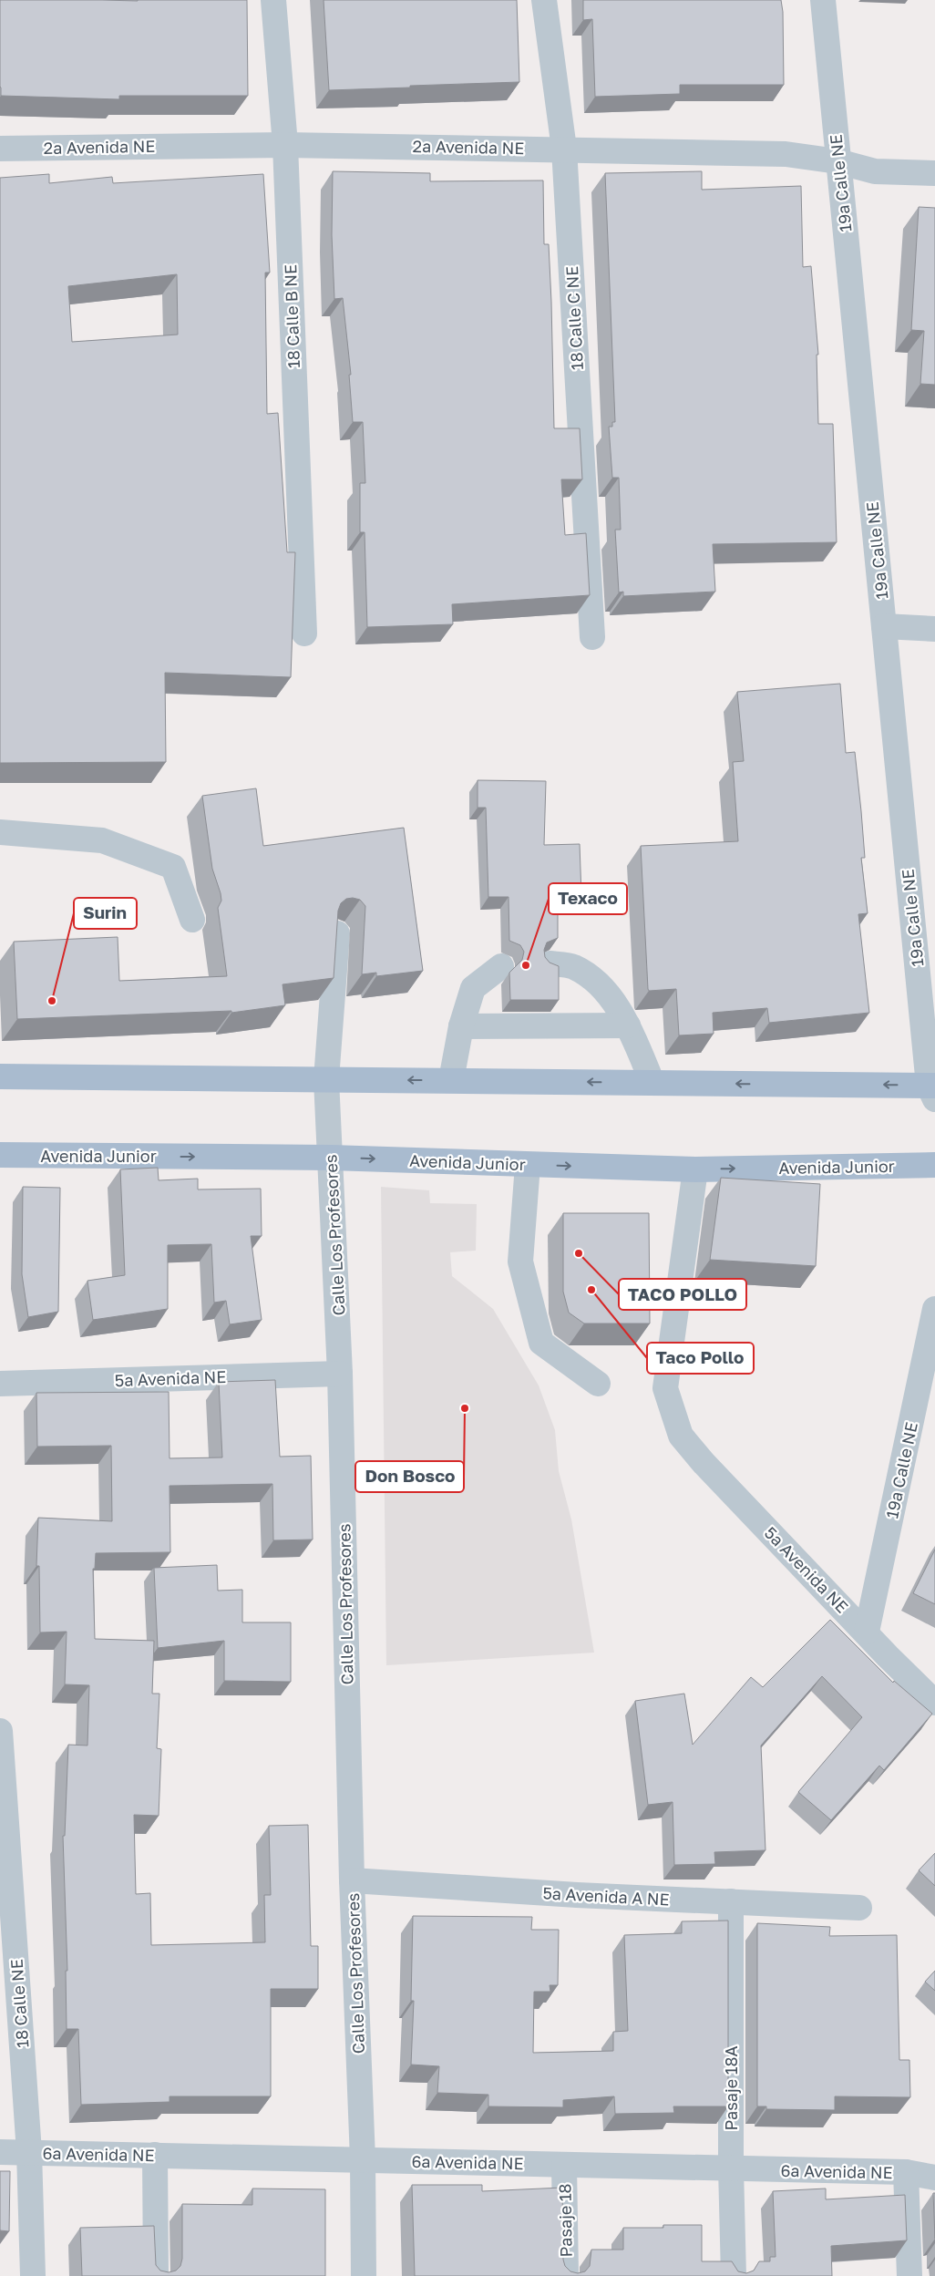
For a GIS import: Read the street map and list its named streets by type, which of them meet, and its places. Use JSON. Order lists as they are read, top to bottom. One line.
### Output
{"streets":{"main road":["Avenida Junior"],"street":["2a Avenida NE","19a Calle NE","18 Calle B NE","18 Calle C NE","Calle Los Profesores","5a Avenida NE","5a Avenida A NE","18 Calle NE","Pasaje 18A","6a Avenida NE","Pasaje 18"]},"crossings":[["2a Avenida NE","19a Calle NE"],["2a Avenida NE","18 Calle B NE"],["2a Avenida NE","18 Calle C NE"],["19a Calle NE","5a Avenida NE"],["Avenida Junior","Calle Los Profesores"],["Avenida Junior","5a Avenida NE"],["Calle Los Profesores","5a Avenida NE"],["Calle Los Profesores","5a Avenida A NE"],["Calle Los Profesores","6a Avenida NE"],["5a Avenida A NE","Pasaje 18A"],["18 Calle NE","6a Avenida NE"],["Pasaje 18A","6a Avenida NE"],["6a Avenida NE","Pasaje 18"]],"places":["Texaco","Surin","TACO POLLO","Taco Pollo","Don Bosco"]}
